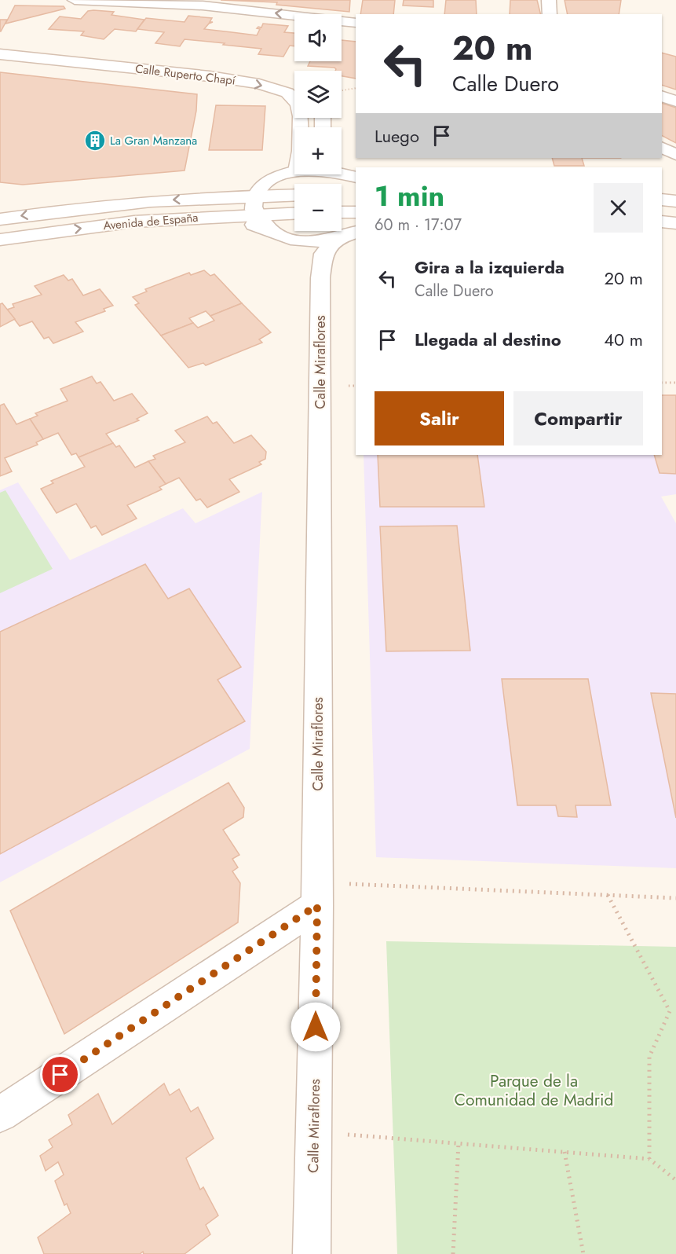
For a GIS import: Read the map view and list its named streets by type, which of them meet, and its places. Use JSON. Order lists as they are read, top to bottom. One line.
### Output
{"streets":{"street":["Calle Ruperto Chapí","Avenida de España","Calle Miraflores"]},"parks":["Parque de la Comunidad de Madrid"],"places":{"building":["La Gran Manzana"]},"page":{"map_buttons":["+","−"],"turn":["20 m","Calle Duero"],"then":"Luego","heading":["1 min","60 m · 17:07"],"list":[{"name":"Gira a la izquierda","note":"Calle Duero","value":"20 m"},{"name":"Llegada al destino","value":"40 m"}],"buttons":["Salir","Compartir"]}}
